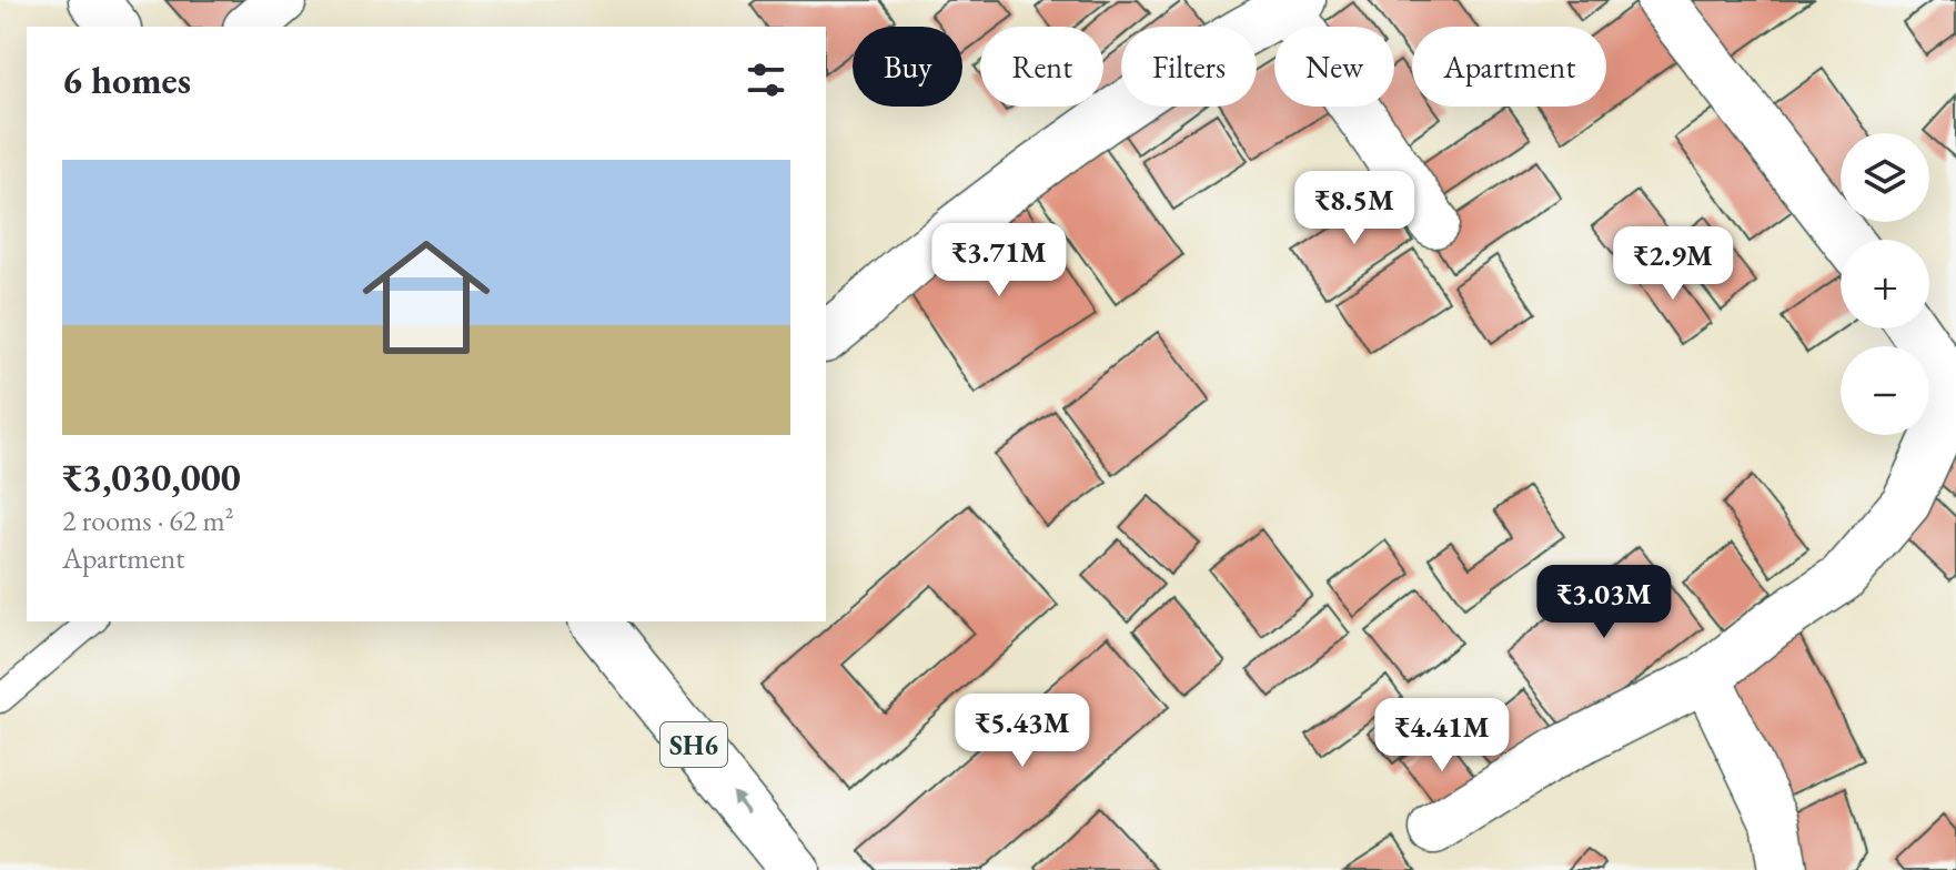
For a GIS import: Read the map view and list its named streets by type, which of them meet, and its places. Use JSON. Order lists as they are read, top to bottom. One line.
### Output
{"streets":{"street":["SH6"]},"page":{"chip":["Buy","Rent","Filters","New","Apartment"],"heading":"6 homes","map_buttons":["+","−"],"list":[{"name":"₹3,030,000","note":"2 rooms · 62 m² · Apartment"}],"price":["₹8.5M","₹3.71M","₹2.9M","₹3.03M","₹5.43M","₹4.41M"]}}
